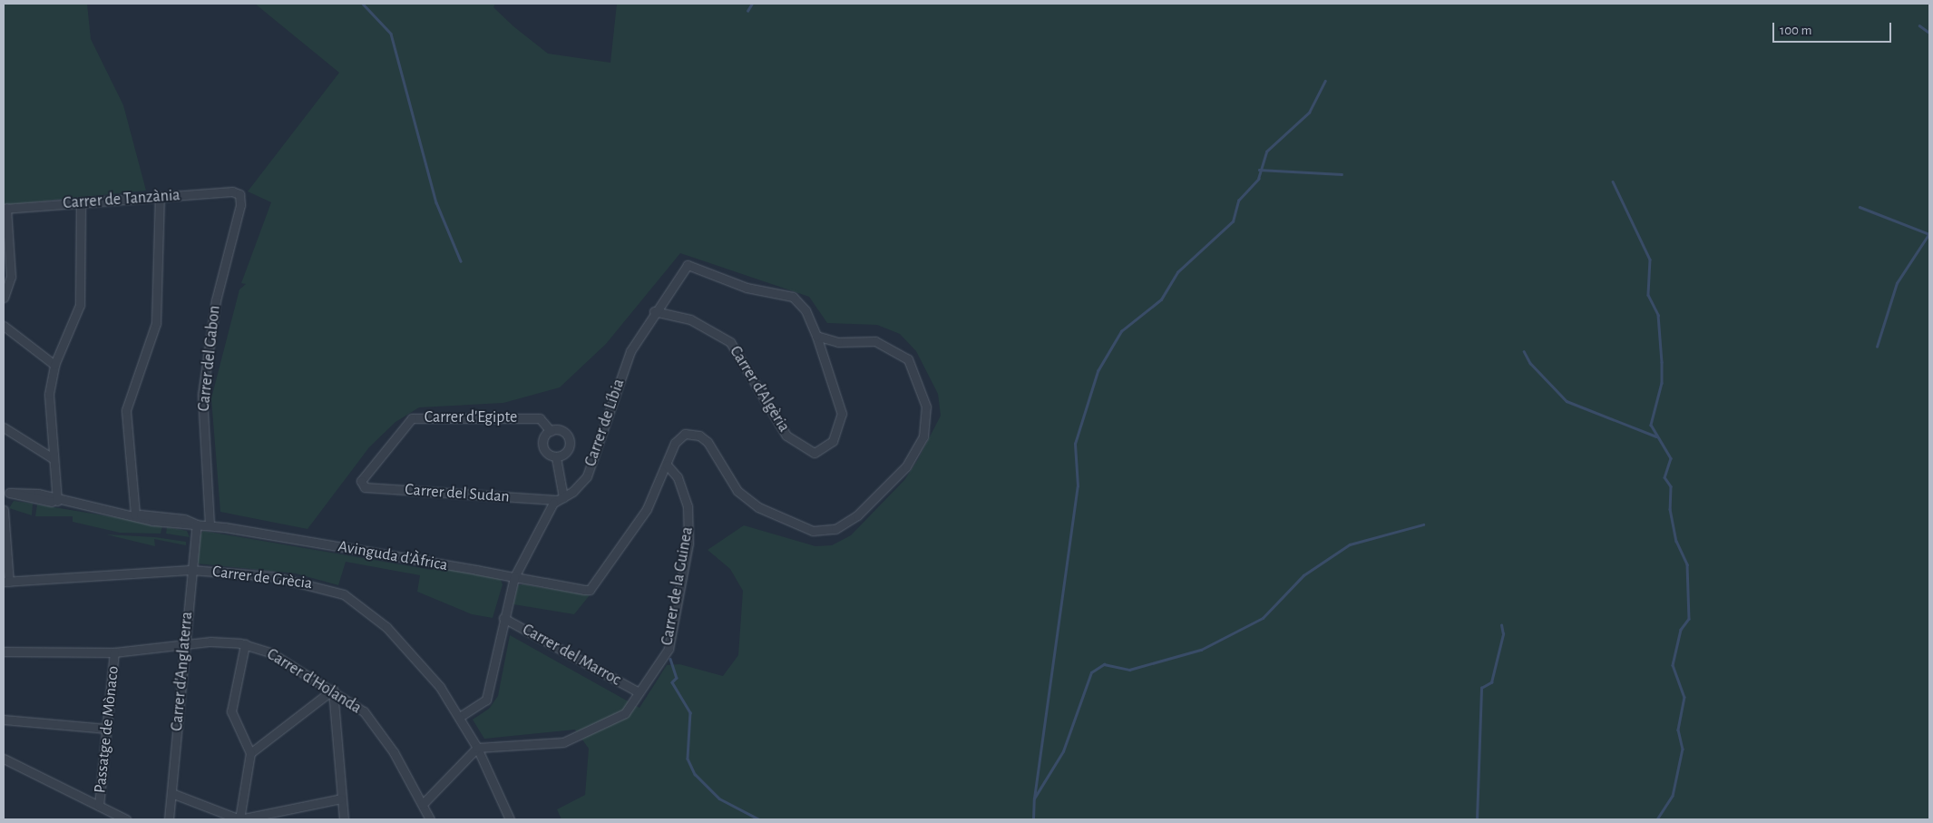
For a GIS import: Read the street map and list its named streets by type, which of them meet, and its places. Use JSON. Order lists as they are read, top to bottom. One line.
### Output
{"streets":{"street":["Carrer de Tanzània","Carrer del Gabon","Carrer d'Algèria","Carrer d'Egipte","Carrer de Líbia","Carrer del Sudan","Avinguda d'Àfrica","Carrer de Grècia","Carrer de la Guinea","Carrer del Marroc","Carrer d'Anglaterra","Carrer d'Holanda","Passatge de Mònaco"]},"crossings":[["Carrer de Tanzània","Carrer del Gabon"],["Carrer del Gabon","Avinguda d'Àfrica"],["Carrer d'Algèria","Carrer de Líbia"],["Carrer d'Egipte","Carrer del Sudan"],["Carrer de Líbia","Carrer del Sudan"],["Carrer de Líbia","Avinguda d'Àfrica"],["Carrer de Líbia","Carrer de Grècia"],["Carrer de Líbia","Carrer del Marroc"],["Avinguda d'Àfrica","Carrer de la Guinea"],["Avinguda d'Àfrica","Carrer d'Anglaterra"],["Carrer de Grècia","Carrer de la Guinea"],["Carrer de Grècia","Carrer d'Anglaterra"],["Carrer de la Guinea","Carrer del Marroc"],["Carrer d'Anglaterra","Carrer d'Holanda"],["Carrer d'Holanda","Passatge de Mònaco"]],"scale_bar":"100 m"}
